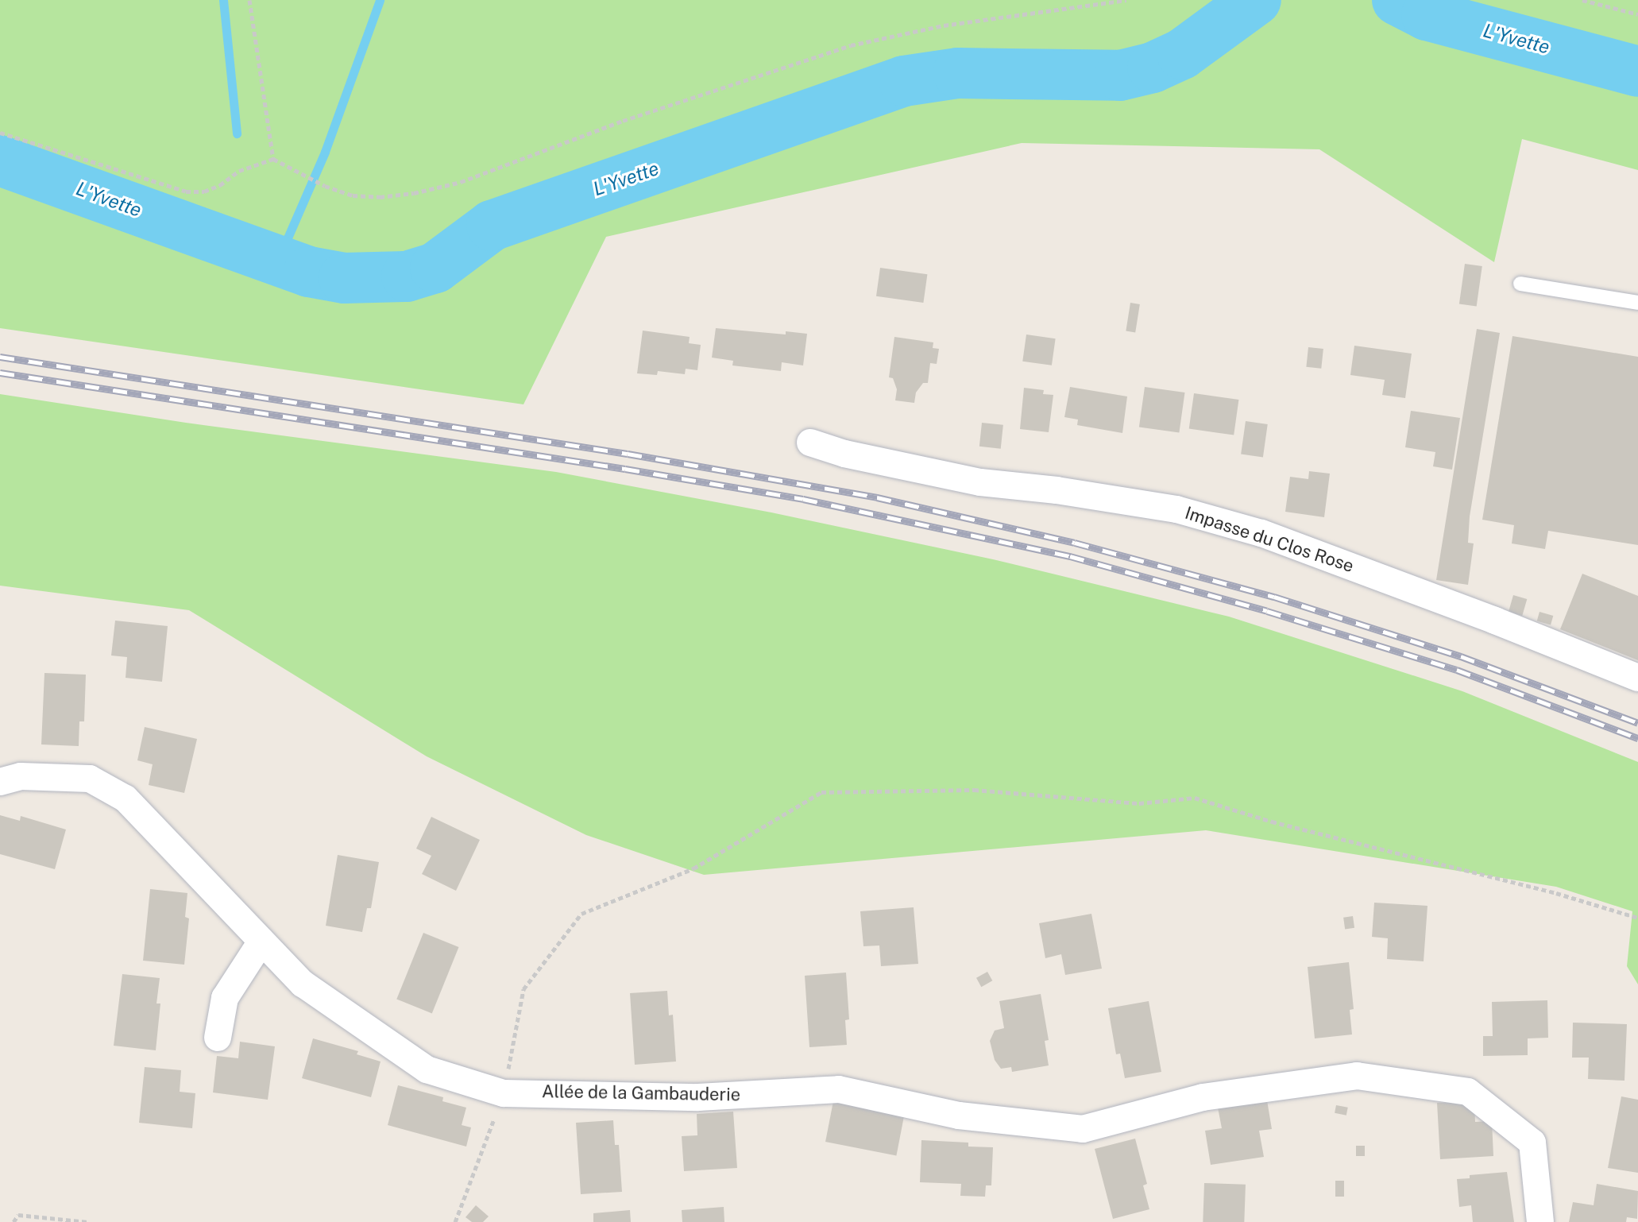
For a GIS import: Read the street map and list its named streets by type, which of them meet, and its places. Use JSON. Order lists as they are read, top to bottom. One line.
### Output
{"streets":{"street":["Impasse du Clos Rose","Allée de la Gambauderie"]},"water":["L'Yvette"]}
